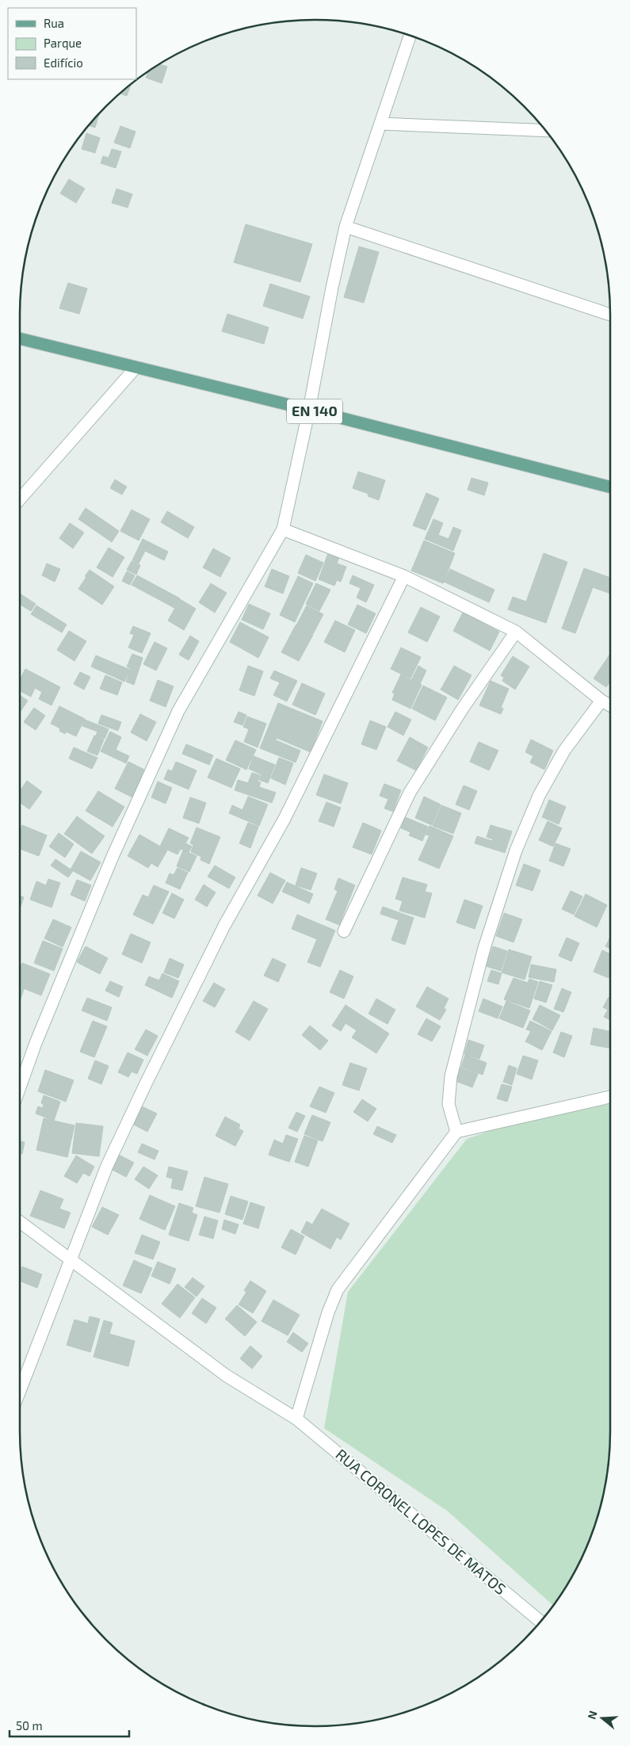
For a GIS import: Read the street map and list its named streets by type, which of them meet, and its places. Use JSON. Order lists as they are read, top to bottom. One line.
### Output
{"streets":{"main road":["EN 140"],"street":["RUA CORONEL LOPES DE MATOS"]},"legend":["Rua","Parque","Edifício"],"scale_bar":"50 m","north":"left"}
